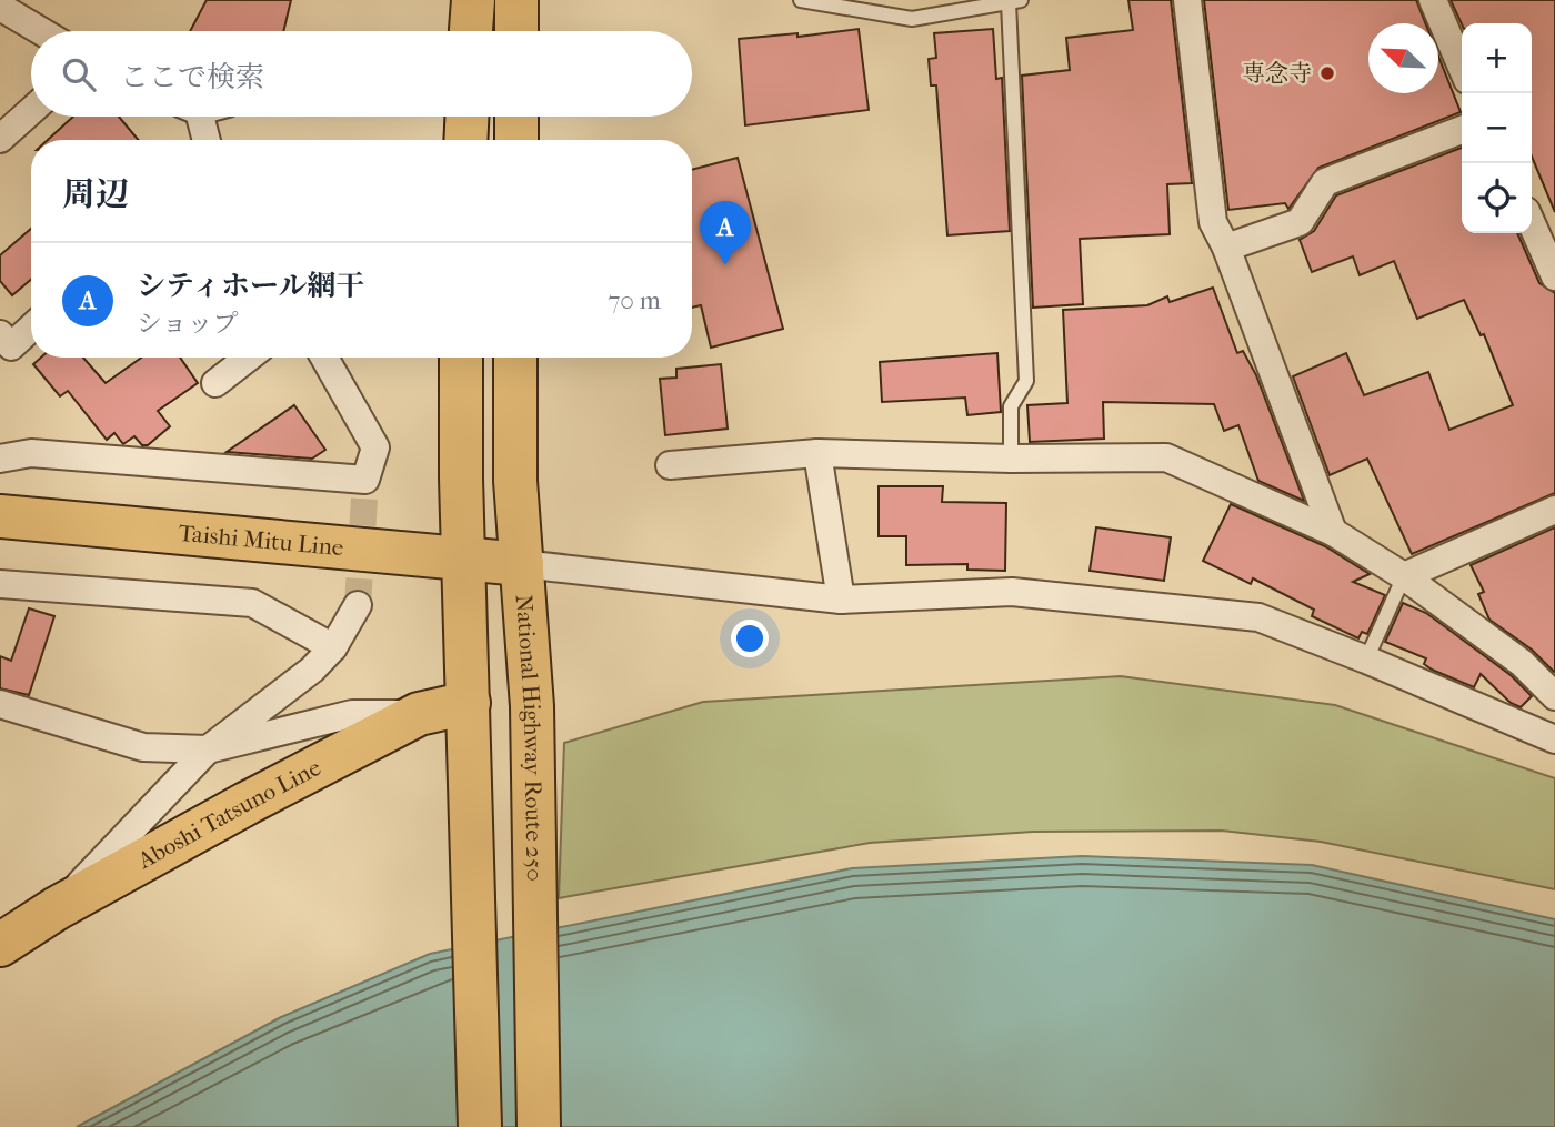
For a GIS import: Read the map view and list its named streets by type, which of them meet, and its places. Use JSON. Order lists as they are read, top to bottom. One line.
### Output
{"streets":{"main road":["Taishi Mitu Line","National Highway Route 250","Aboshi Tatsuno Line"]},"crossings":[["Taishi Mitu Line","National Highway Route 250"]],"places":["専念寺"],"north":"top left","page":{"map_buttons":["+","−"],"search":"ここで検索","heading":"周辺","pins":"A","list":[{"mark":"A","name":"シティホール網干","note":"ショップ","value":"70 m"}]}}
